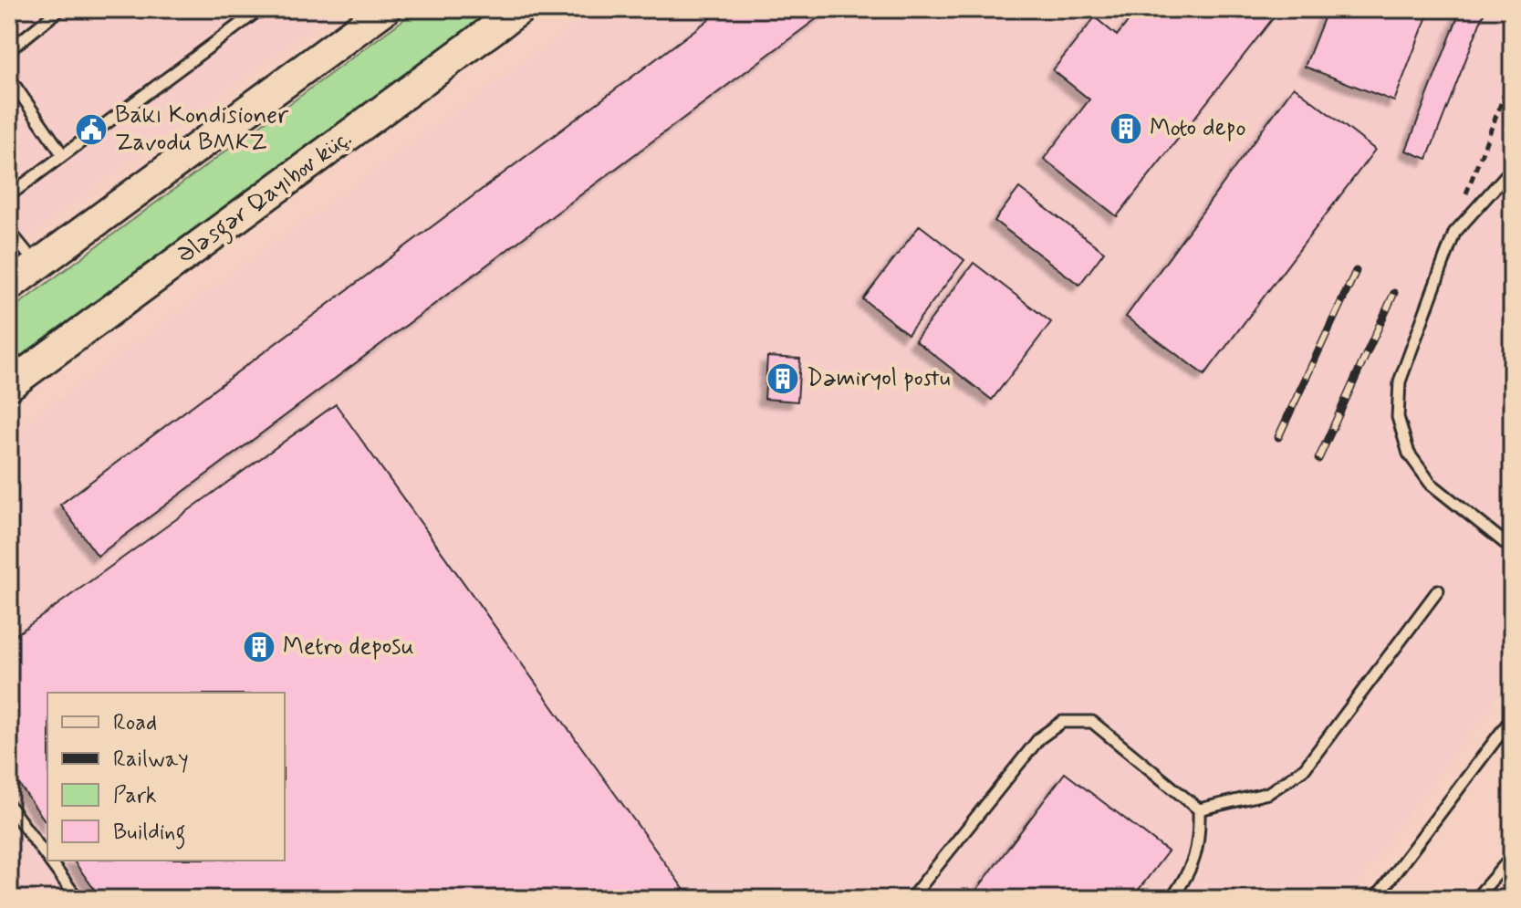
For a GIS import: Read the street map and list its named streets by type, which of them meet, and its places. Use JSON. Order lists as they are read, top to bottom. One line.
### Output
{"streets":{"main road":["Ələsgər Qayıbov küç."]},"places":{"building":["Moto depo","Dəmiryol postu","Metro deposu"],"public building":["Bakı Kondisioner Zavodu BMKZ"]},"legend":["Road","Railway","Park","Building"]}
